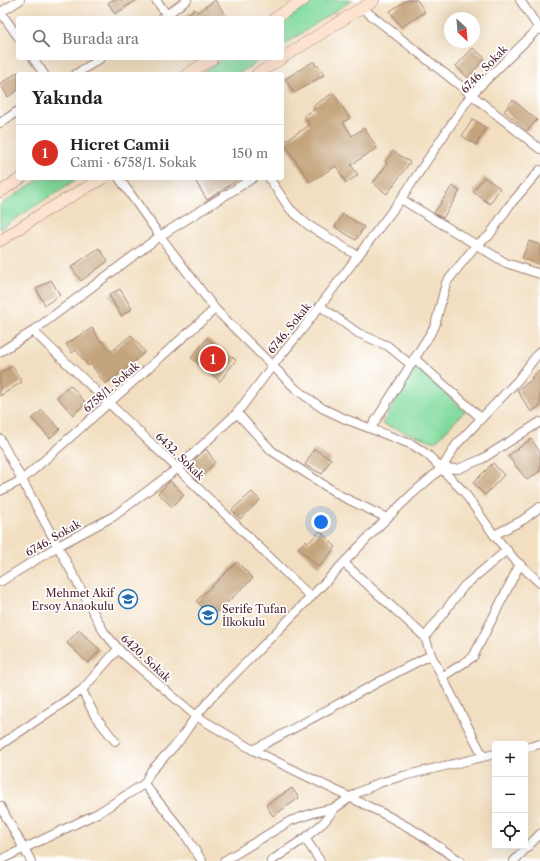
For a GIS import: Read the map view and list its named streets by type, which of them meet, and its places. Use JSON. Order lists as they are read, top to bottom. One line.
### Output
{"streets":{"street":["6746. Sokak","6758/1. Sokak","6432. Sokak","6420. Sokak"]},"crossings":[["6746. Sokak","6432. Sokak"],["6746. Sokak","6420. Sokak"],["6758/1. Sokak","6432. Sokak"],["6758/1. Sokak","6420. Sokak"]],"places":{"school or university":["Mehmet Akif Ersoy Anaokulu","Şerife Tufan İlkokulu"]},"north":"bottom right","page":{"search":"Burada ara","heading":"Yakında","list":[{"mark":"1","name":"Hicret Camii","note":"Cami · 6758/1. Sokak","value":"150 m"}],"pins":"1","map_buttons":["+","−"]}}
